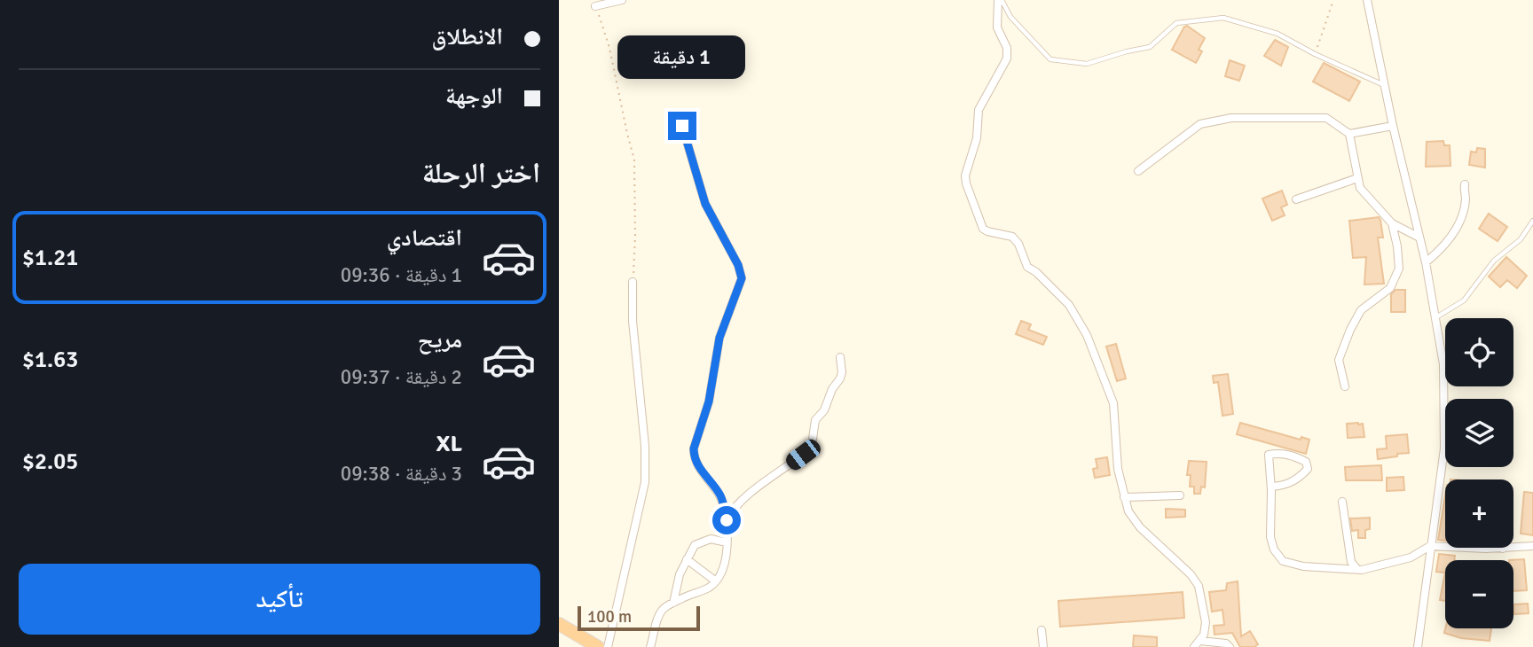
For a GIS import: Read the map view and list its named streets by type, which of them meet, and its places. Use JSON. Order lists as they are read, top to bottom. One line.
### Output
{"scale_bar":"100 m","page":{"banner":["الانطلاق","الوجهة"],"bubble":"1 دقيقة","heading":"اختر الرحلة","list":[{"name":"اقتصادي","note":"1 دقيقة · 09:36","value":"$1.21"},{"name":"مريح","note":"2 دقيقة · 09:37","value":"$1.63"},{"name":"XL","note":"3 دقيقة · 09:38","value":"$2.05"}],"map_buttons":["+","−"],"buttons":"تأكيد","scale":"100 m"}}
